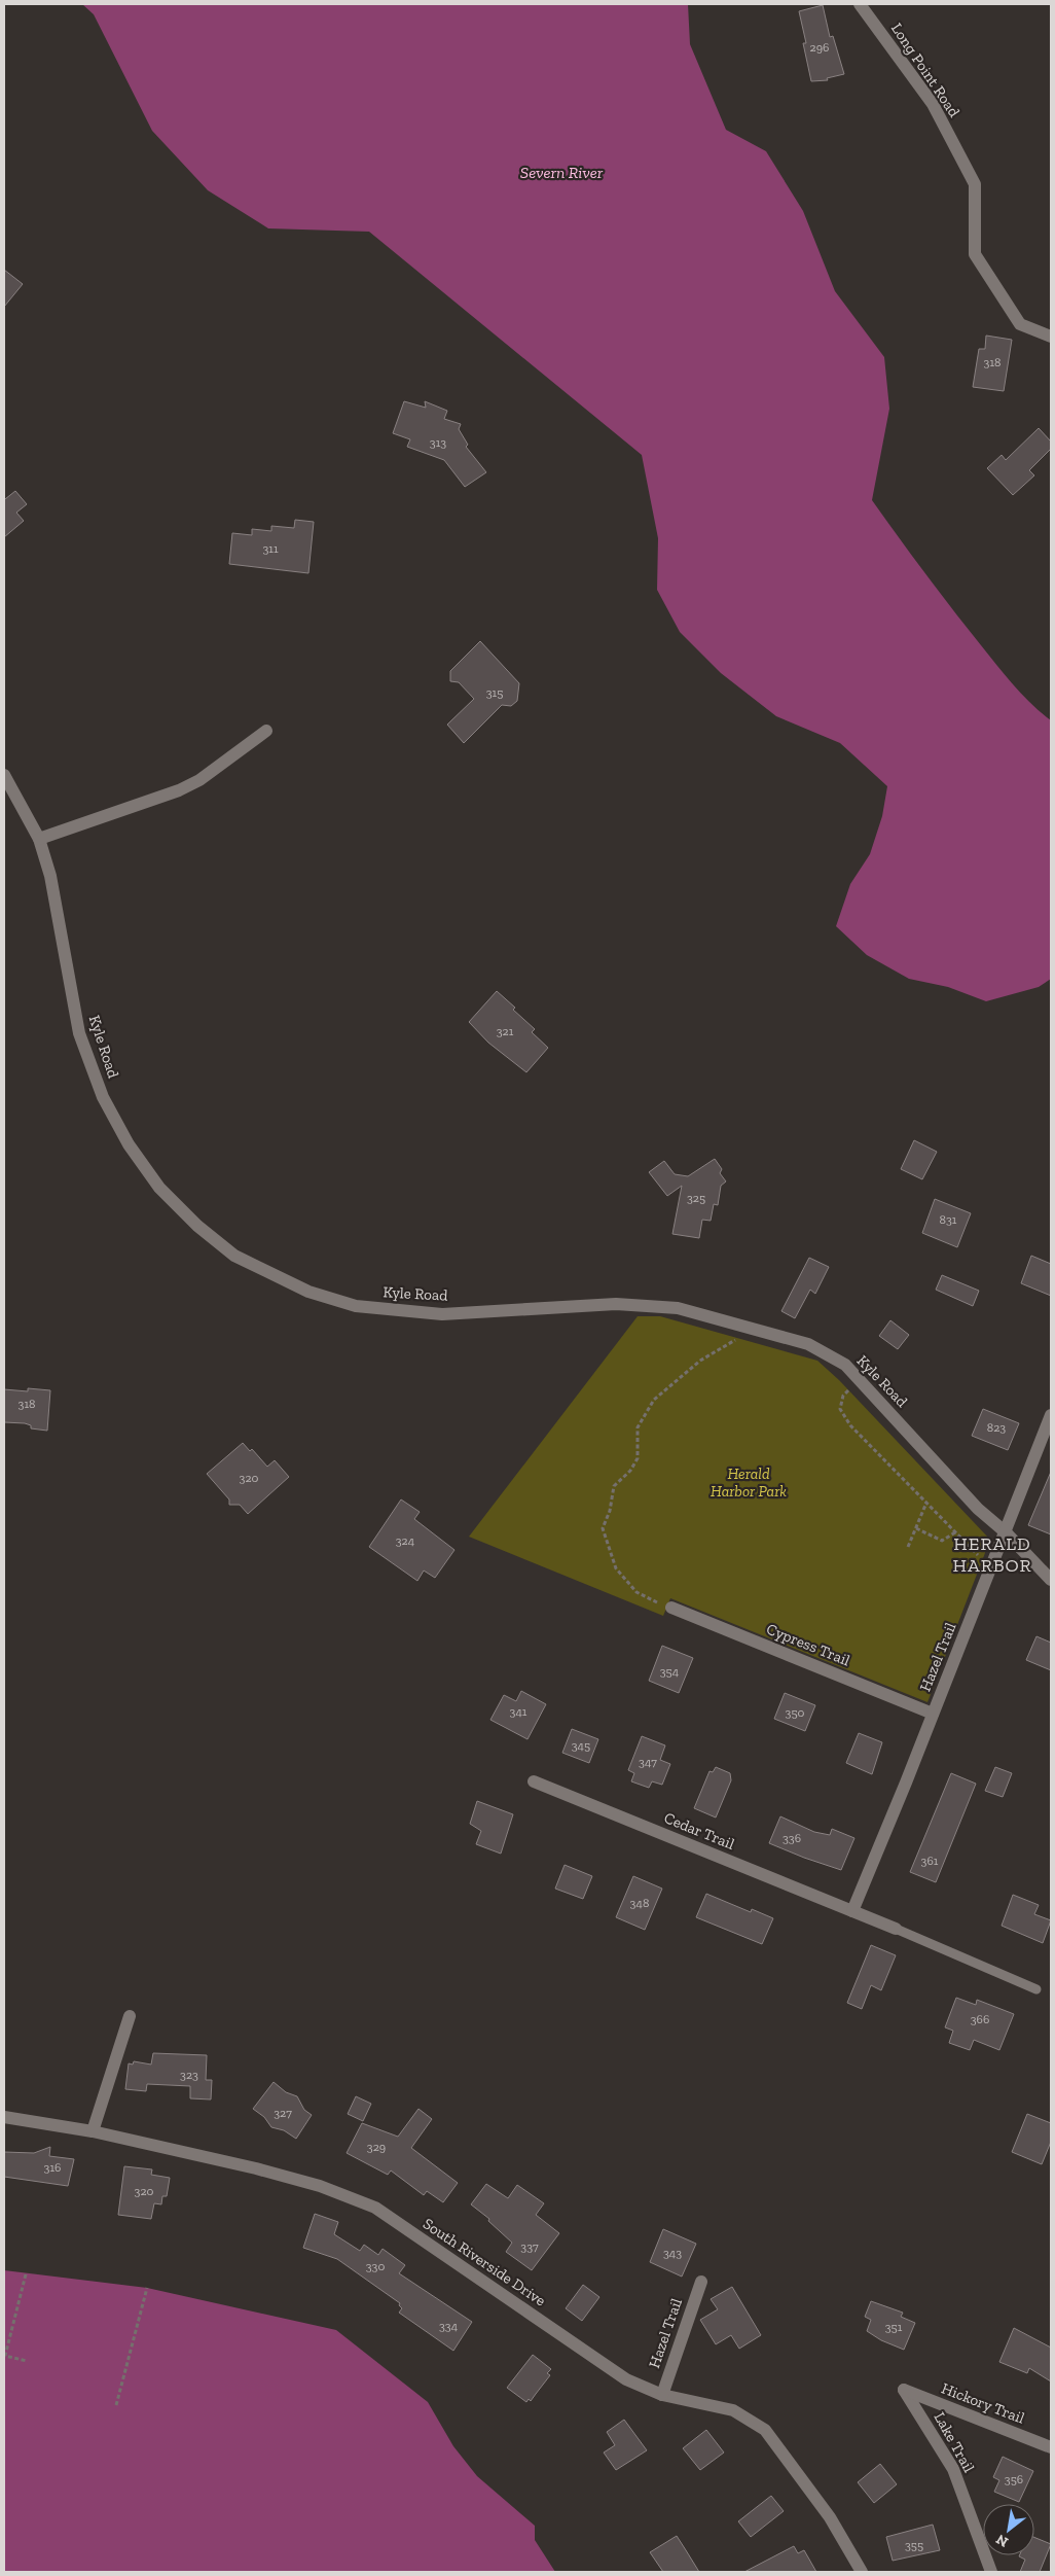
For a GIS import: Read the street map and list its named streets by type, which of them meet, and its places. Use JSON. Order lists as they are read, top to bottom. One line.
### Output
{"streets":{"street":["Long Point Road","Kyle Road","Cypress Trail","Hazel Trail","Cedar Trail","South Riverside Drive","Hickory Trail","Lake Trail"]},"crossings":[["Kyle Road","Hazel Trail"],["Cypress Trail","Hazel Trail"],["Hazel Trail","Cedar Trail"],["Hazel Trail","South Riverside Drive"],["Hickory Trail","Lake Trail"]],"districts":["HERALD HARBOR"],"water":["Severn River"],"parks":["Herald Harbor Park"],"house_numbers":["296","318","313","311","315","321","325","831","318","823","320","324","354","341","350","345","347","336","361","348","366","323","327","329","316","320","337","343","330","334","351","356","355"],"north":"bottom left"}
